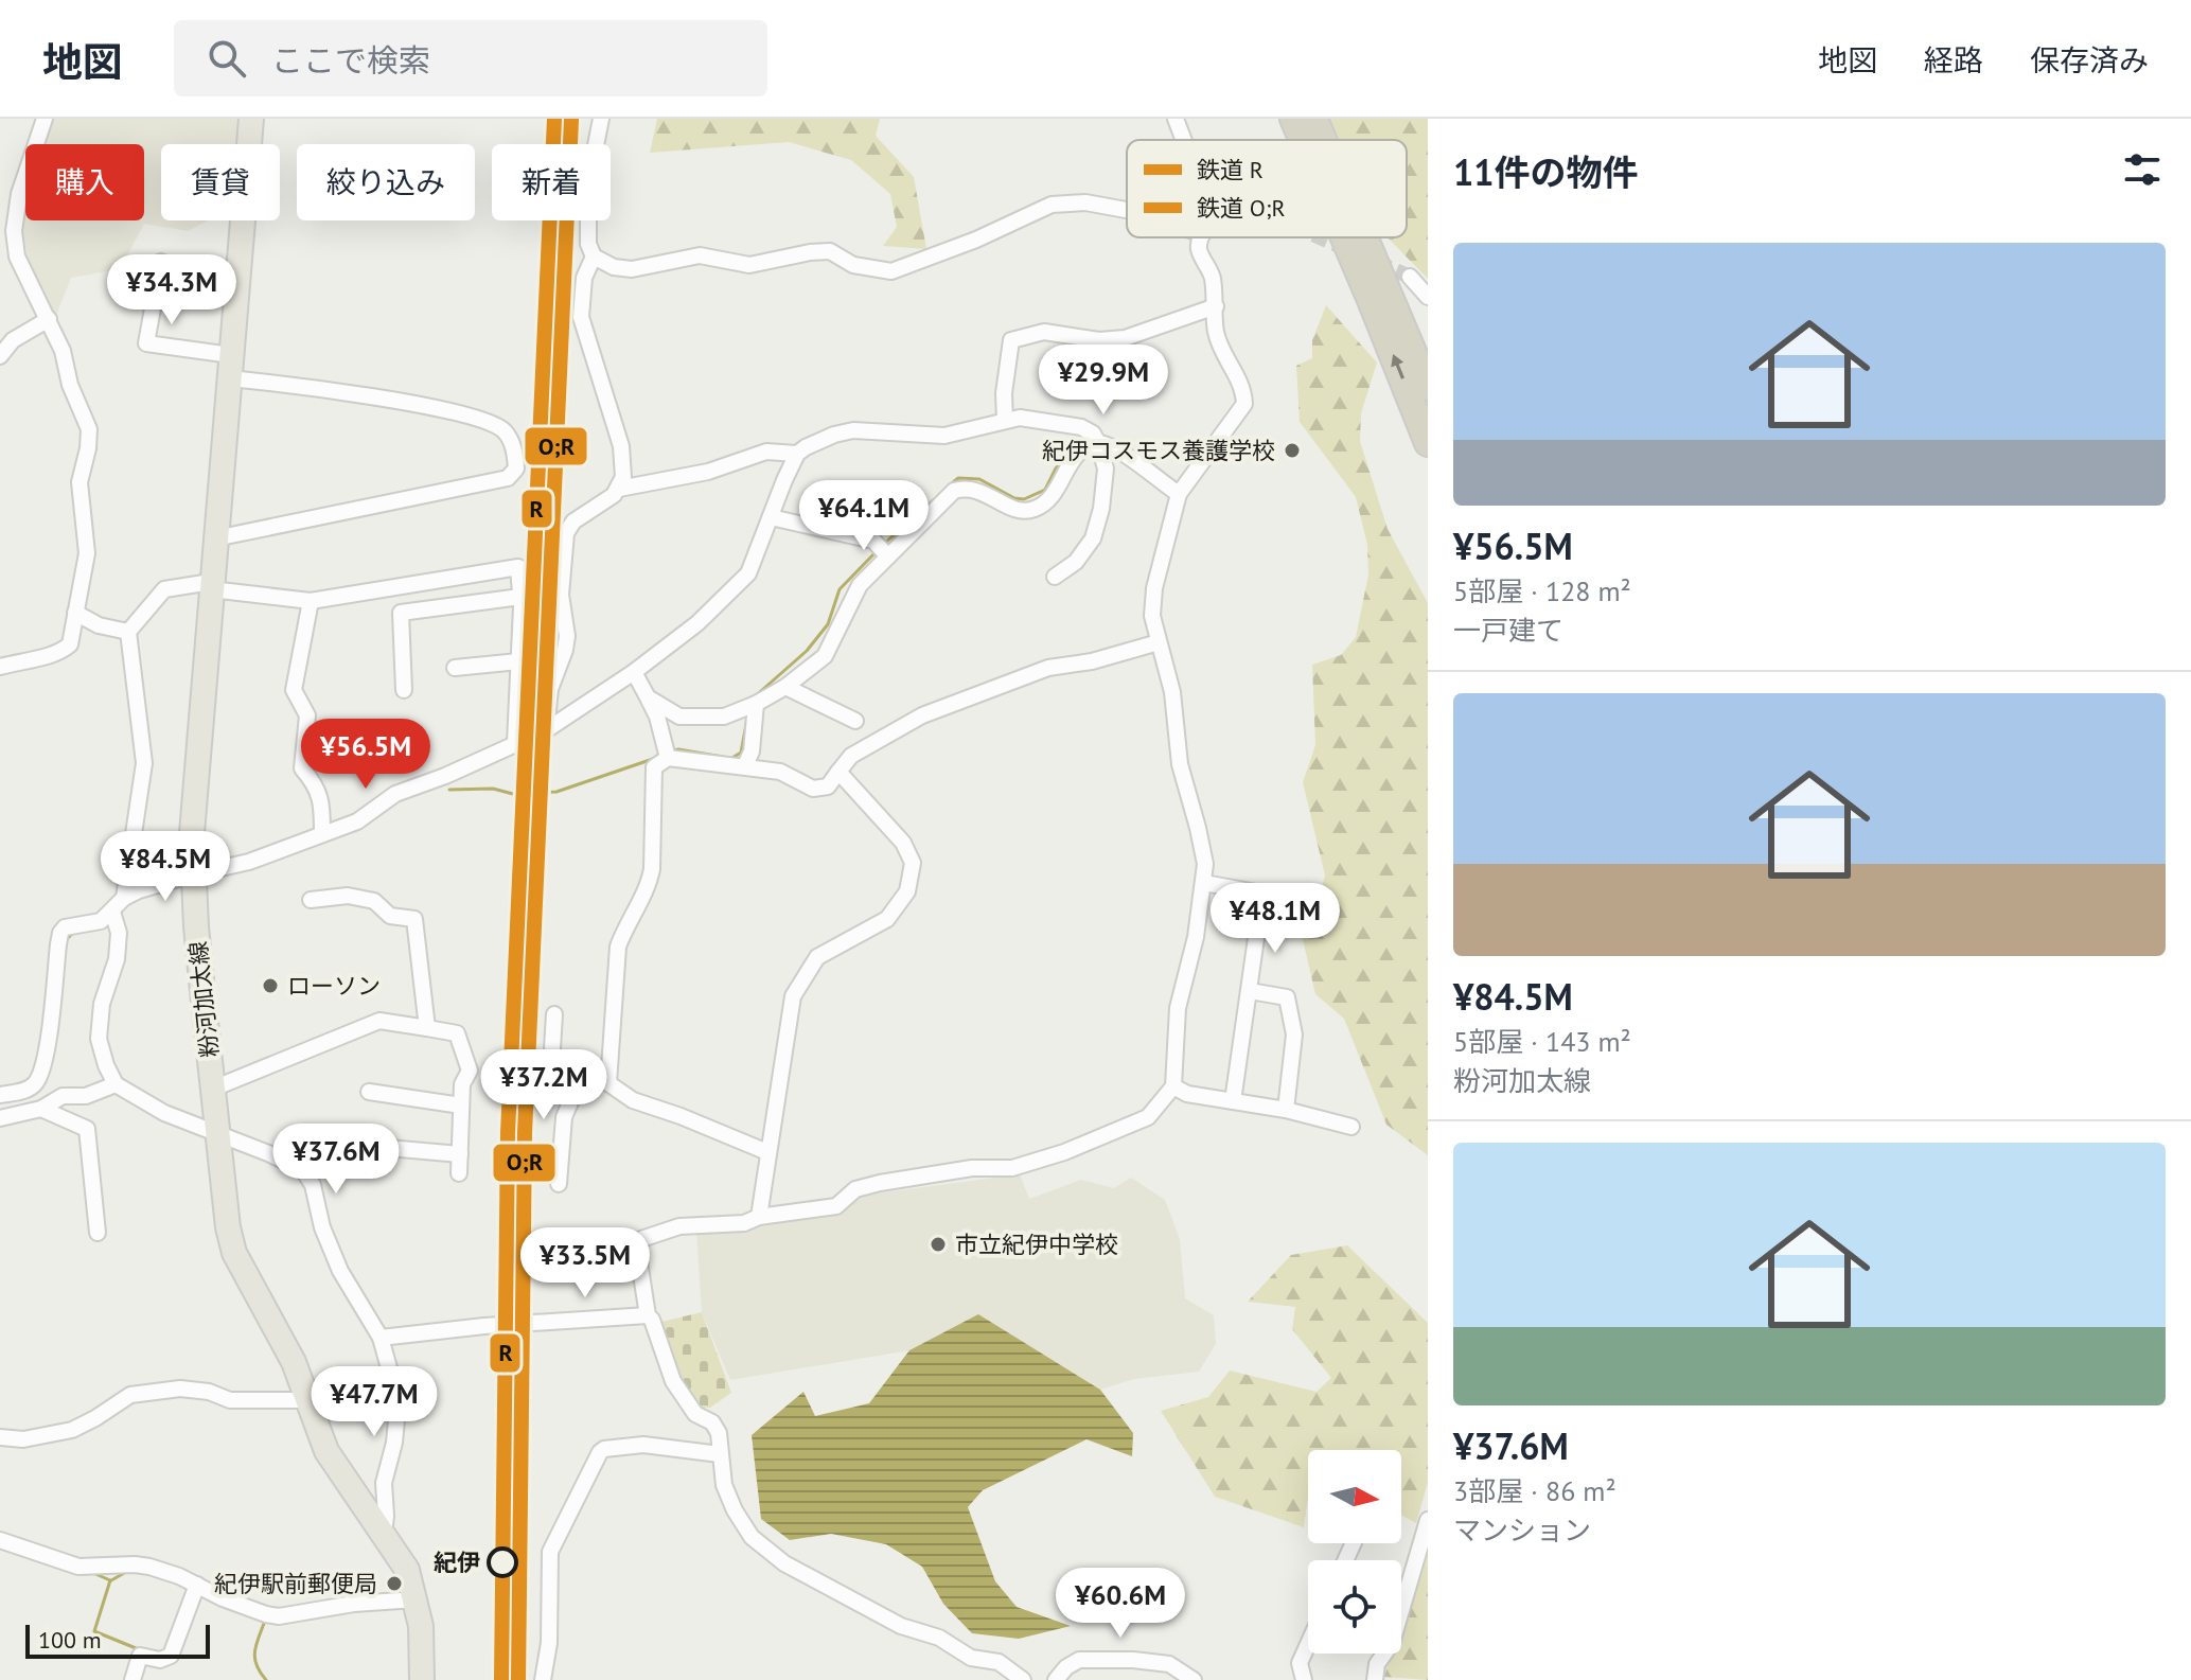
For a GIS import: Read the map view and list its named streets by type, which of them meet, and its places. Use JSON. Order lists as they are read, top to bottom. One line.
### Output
{"streets":{"main road":["粉河加太線"]},"places":["紀伊コスモス養護学校","ローソン","市立紀伊中学校","紀伊","紀伊駅前郵便局"],"lines":["rail line R","rail line O;R"],"legend":["鉄道 R","鉄道 O;R"],"scale_bar":"100 m","north":"right","page":{"header":"地図","search":"ここで検索","nav":["地図","経路","保存済み"],"heading":"11件の物件","chip":["購入","賃貸","絞り込み","新着"],"list":[{"name":"¥56.5M","note":"5部屋 · 128 m² · 一戸建て"},{"name":"¥84.5M","note":"5部屋 · 143 m² · 粉河加太線"},{"name":"¥37.6M","note":"3部屋 · 86 m² · マンション"}],"price":["¥34.3M","¥29.9M","¥64.1M","¥56.5M","¥84.5M","¥48.1M","¥37.2M","¥37.6M","¥33.5M","¥47.7M","¥60.6M"],"scale":"100 m"}}
